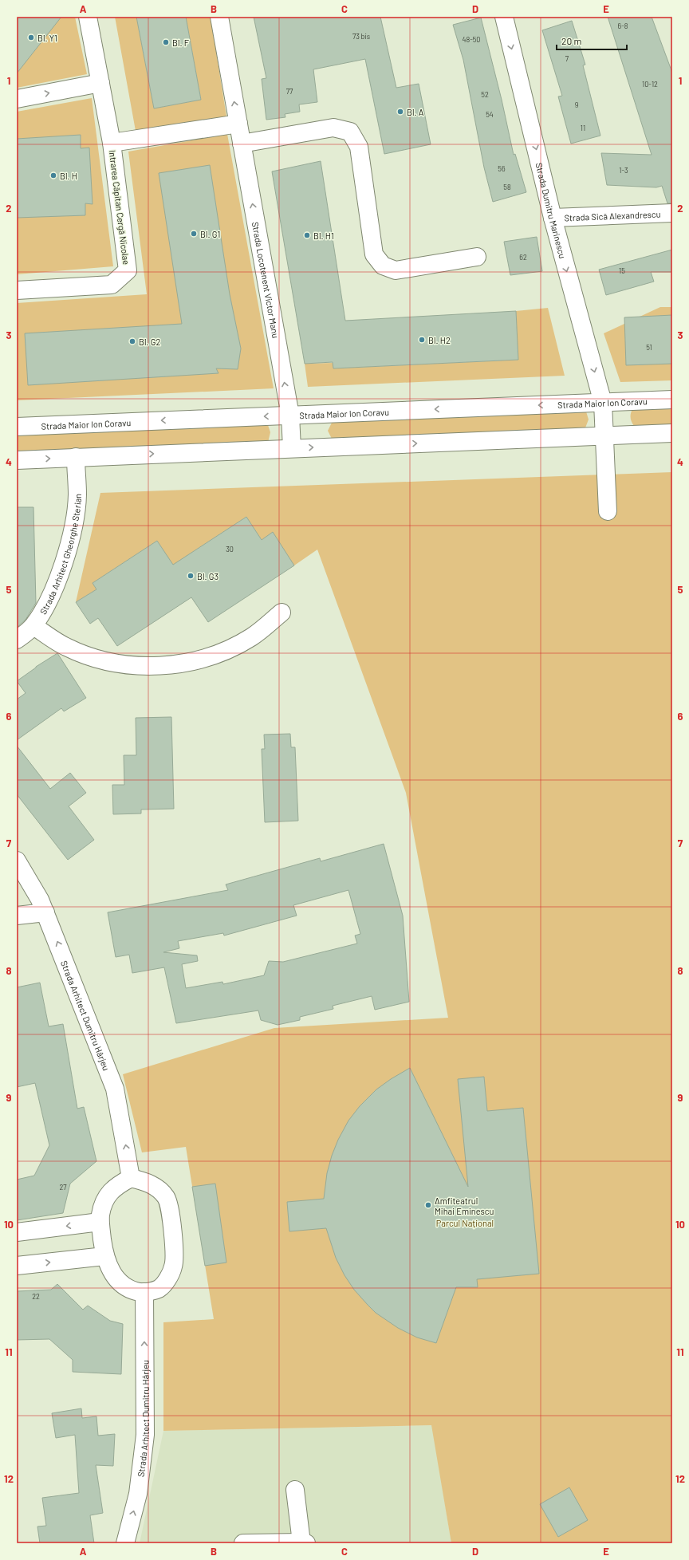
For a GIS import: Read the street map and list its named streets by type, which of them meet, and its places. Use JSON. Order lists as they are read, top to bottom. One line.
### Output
{"streets":{"street":["Intrarea Căpitan Cergă Nicolae","Strada Dumitru Marinescu","Strada Sică Alexandrescu","Strada Locotenent Victor Manu","Strada Maior Ion Coravu","Strada Arhitect Gheorghe Sterian","Strada Arhitect Dumitru Hârjeu"]},"crossings":[["Intrarea Căpitan Cergă Nicolae","Strada Locotenent Victor Manu"],["Strada Dumitru Marinescu","Strada Sică Alexandrescu"],["Strada Dumitru Marinescu","Strada Maior Ion Coravu"],["Strada Locotenent Victor Manu","Strada Maior Ion Coravu"]],"one_way":["Strada Dumitru Marinescu","Strada Locotenent Victor Manu","Strada Arhitect Dumitru Hârjeu"],"parks":["Parcul Național"],"places":["Bl. Y1","Bl. F","Bl. A","Bl. H","Bl. G1","Bl. H1","Bl. H2","Bl. G2","Bl. G3","Amfiteatrul Mihai Eminescu"],"house_numbers":["6-8","73 bis","48-50","7","10-12","77","52","9","54","11","56","1-3","58","62","15","51","30","27","22"],"scale_bar":"20 m","grid":{"columns":["A","B","C","D","E"],"rows":["1","2","3","4","5","6","7","8","9","10","11","12"]}}
